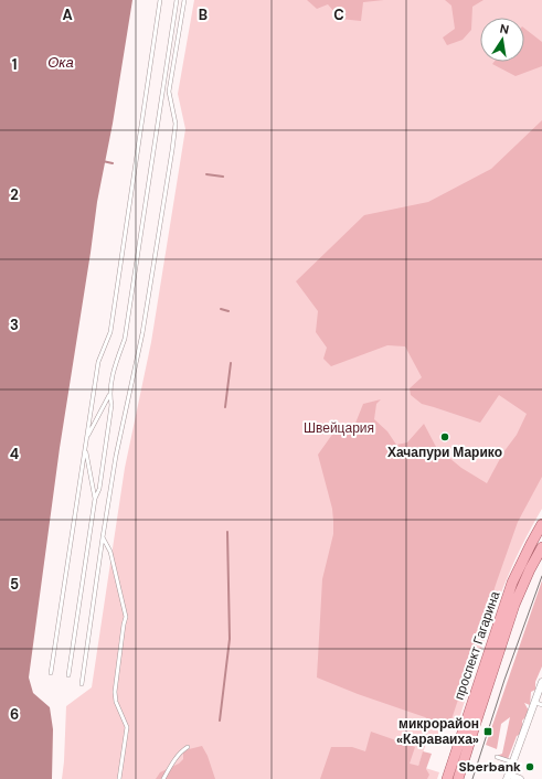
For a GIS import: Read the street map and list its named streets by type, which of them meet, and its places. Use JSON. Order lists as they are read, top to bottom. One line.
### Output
{"streets":{"main road":["проспект Гагарина"]},"water":["Ока"],"parks":["Швейцария"],"places":{"other":["Хачапури Марико","Sberbank"],"transit":["микрорайон «Караваиха»"]},"north":"top","grid":{"columns":["A","B","C"],"rows":["1","2","3","4","5","6"]}}
